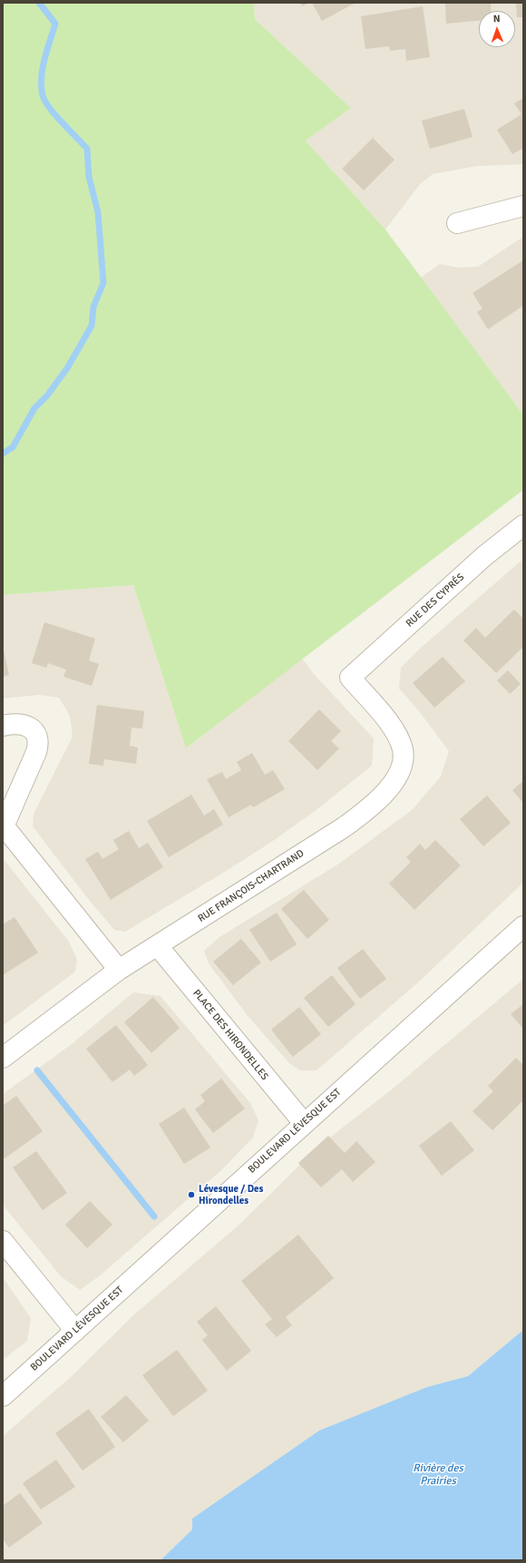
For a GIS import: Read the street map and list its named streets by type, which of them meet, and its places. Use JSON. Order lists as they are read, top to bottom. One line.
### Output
{"streets":{"street":["RUE DES CYPRÉS","RUE FRANÇOIS-CHARTRAND","PLACE DES HIRONDELLES","BOULEVARD LÉVESQUE EST"]},"crossings":[["RUE DES CYPRÉS","RUE FRANÇOIS-CHARTRAND"],["RUE FRANÇOIS-CHARTRAND","PLACE DES HIRONDELLES"],["PLACE DES HIRONDELLES","BOULEVARD LÉVESQUE EST"]],"water":["Rivière des Prairies"],"places":["Lévesque / Des Hirondelles"],"north":"top"}
